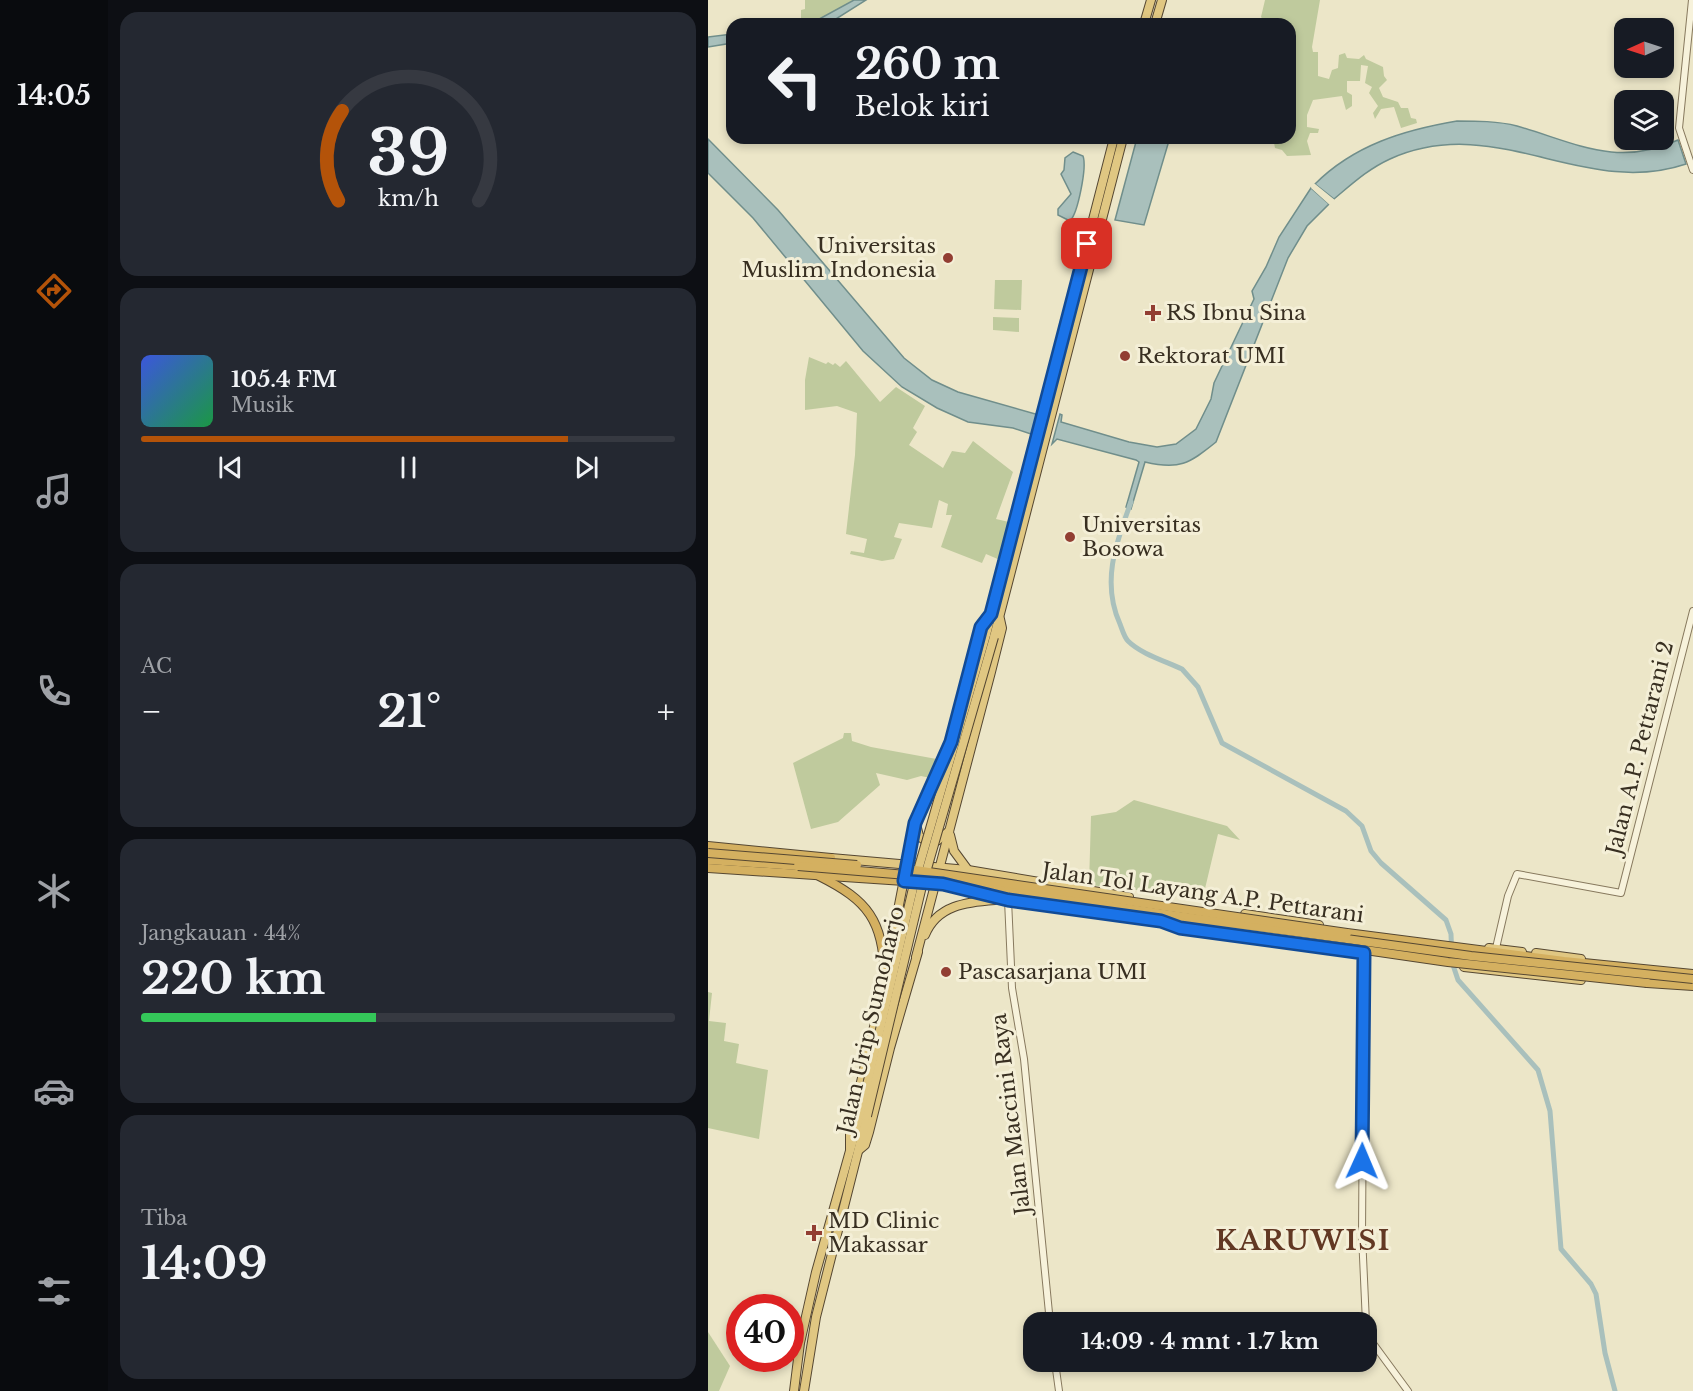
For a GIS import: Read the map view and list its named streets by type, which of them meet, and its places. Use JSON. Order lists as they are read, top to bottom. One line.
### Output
{"streets":{"highway":["Jalan Tol Layang A.P. Pettarani","Jalan Urip Sumoharjo"],"street":["Jalan A.P. Pettarani 2","Jalan Maccini Raya"]},"districts":["KARUWISI"],"places":{"other":["Universitas Muslim Indonesia","Rektorat UMI","Universitas Bosowa","Pascasarjana UMI"],"health":["RS Ibnu Sina","MD Clinic Makassar"]},"north":"left","page":{"tabs":"14:05","turn":["260 m","Belok kiri"],"song":["105.4 FM","Musik"],"tile":["AC",["Jangkauan · 44%","220 km"],["Tiba","14:09"]],"heat":["−","21°","+"],"limit":"40","trip":"14:09 · 4 mnt · 1.7 km","gauge":["39","km/h"]}}
